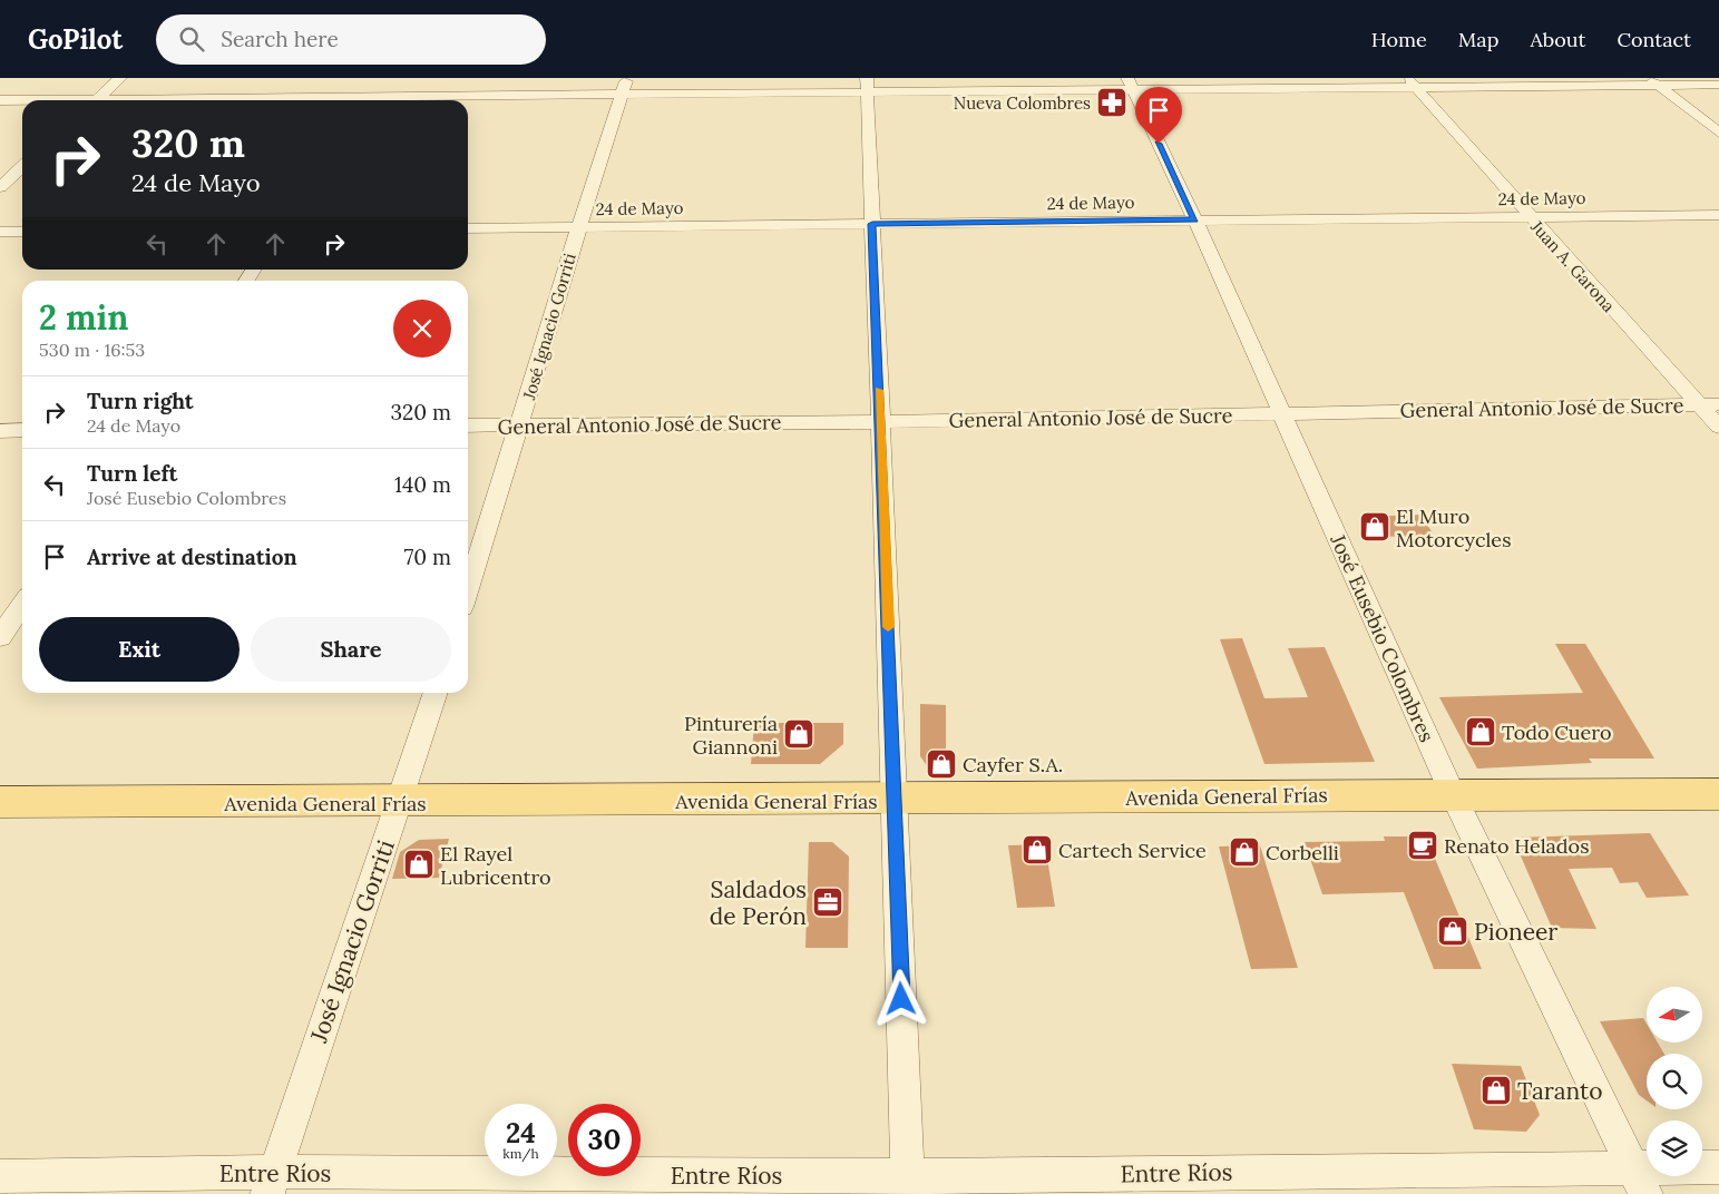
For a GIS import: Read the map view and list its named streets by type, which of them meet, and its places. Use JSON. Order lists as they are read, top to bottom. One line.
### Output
{"streets":{"main road":["Avenida General Frías"],"street":["24 de Mayo","Juan A. Garona","José Ignacio Gorriti","General Antonio José de Sucre","José Eusebio Colombres","Entre Ríos"]},"crossings":[["24 de Mayo","Juan A. Garona"],["24 de Mayo","José Ignacio Gorriti"],["24 de Mayo","José Eusebio Colombres"],["Juan A. Garona","General Antonio José de Sucre"],["José Ignacio Gorriti","General Antonio José de Sucre"],["José Ignacio Gorriti","Avenida General Frías"],["José Ignacio Gorriti","Entre Ríos"],["General Antonio José de Sucre","José Eusebio Colombres"],["José Eusebio Colombres","Avenida General Frías"],["José Eusebio Colombres","Entre Ríos"]],"places":{"pharmacy":["Nueva Colombres"],"shop":["El Muro Motorcycles","Todo Cuero","Pinturería Giannoni","Cayfer S.A.","Cartech Service","Corbelli","El Rayel Lubricentro","Pioneer","Taranto"],"cafe":["Renato Helados"],"office":["Saldados de Perón"]},"north":"left","page":{"header":"GoPilot","search":"Search here","nav":["Home","Map","About","Contact"],"turn":["320 m","24 de Mayo"],"heading":["2 min","530 m · 16:53"],"list":[{"name":"Turn right","note":"24 de Mayo","value":"320 m"},{"name":"Turn left","note":"José Eusebio Colombres","value":"140 m"},{"name":"Arrive at destination","value":"70 m"}],"buttons":["Exit","Share"],"speed":"24 km/h","limit":"30"}}
